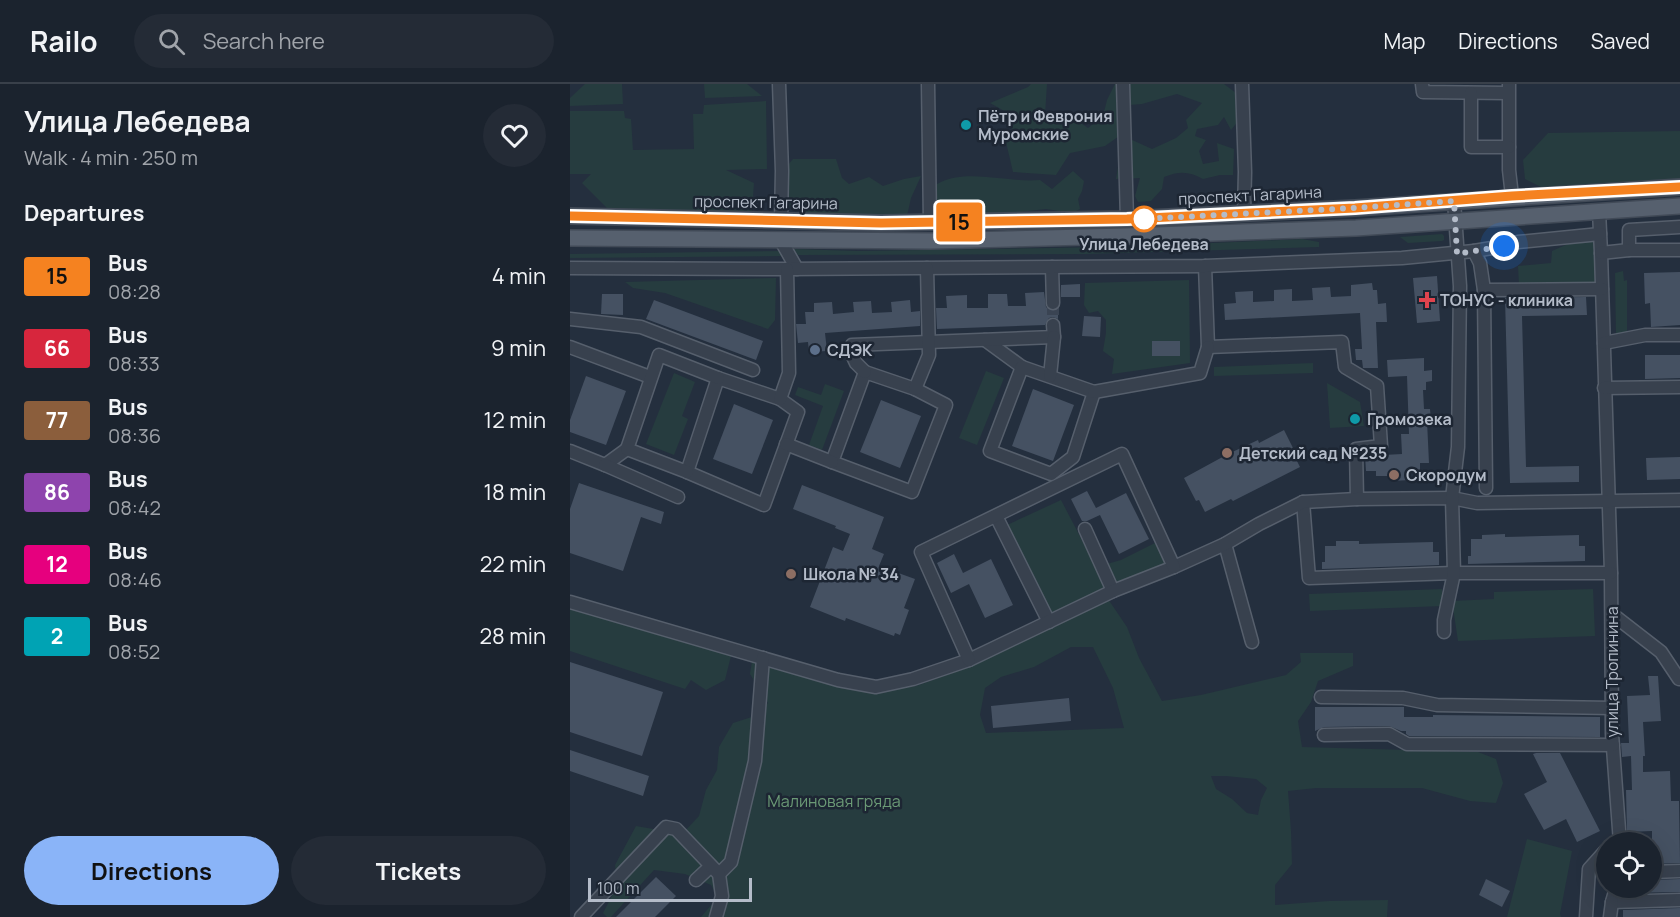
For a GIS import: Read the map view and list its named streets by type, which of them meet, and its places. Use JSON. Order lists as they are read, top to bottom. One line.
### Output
{"streets":{"main road":["проспект Гагарина"],"street":["улица Тропинина"]},"parks":["Малиновая гряда"],"places":{"other":["Пётр и Феврония Муромские","Улица Лебедева","СДЭК","Громозека","Детский сад №235","Скородум","Школа № 34"],"health":["ТОНУС - клиника"]},"lines":["bus line 15"],"scale_bar":"100 m","page":{"header":"Railo","search":"Search here","nav":["Map","Directions","Saved"],"heading":[["Улица Лебедева","Walk · 4 min · 250 m"],"Departures"],"on_map":"15","list":[{"mark":"15","name":"Bus","note":"08:28","value":"4 min"},{"mark":"66","name":"Bus","note":"08:33","value":"9 min"},{"mark":"77","name":"Bus","note":"08:36","value":"12 min"},{"mark":"86","name":"Bus","note":"08:42","value":"18 min"},{"mark":"12","name":"Bus","note":"08:46","value":"22 min"},{"mark":"2","name":"Bus","note":"08:52","value":"28 min"}],"buttons":["Directions","Tickets"],"scale":"100 m"}}
